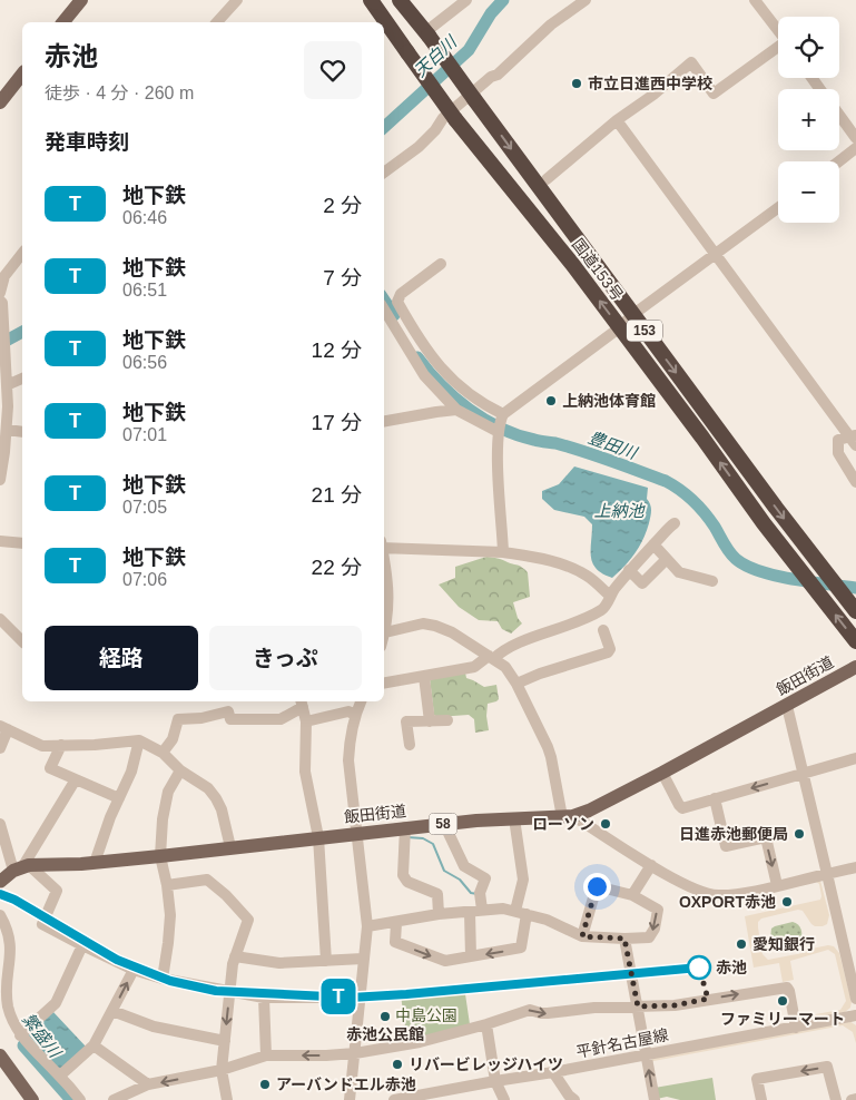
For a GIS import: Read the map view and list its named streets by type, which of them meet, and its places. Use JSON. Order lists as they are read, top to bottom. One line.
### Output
{"streets":{"highway":["国道153号","153"],"main road":["飯田街道","58"],"street":["平針名古屋線"]},"water":["天白川","豊田川","上納池","繁盛川"],"parks":["中島公園"],"places":["市立日進西中学校","上納池体育館","ローソン","日進赤池郵便局","OXPORT赤池","愛知銀行","赤池","ファミリーマート","赤池公民館","リバービレッジハイツ","アーバンドエル赤池"],"lines":["metro line T"],"page":{"on_map":"T","map_buttons":["+","−"],"heading":[["赤池","徒歩 · 4 分 · 260 m"],"発車時刻"],"list":[{"mark":"T","name":"地下鉄","note":"06:46","value":"2 分"},{"mark":"T","name":"地下鉄","note":"06:51","value":"7 分"},{"mark":"T","name":"地下鉄","note":"06:56","value":"12 分"},{"mark":"T","name":"地下鉄","note":"07:01","value":"17 分"},{"mark":"T","name":"地下鉄","note":"07:05","value":"21 分"},{"mark":"T","name":"地下鉄","note":"07:06","value":"22 分"}],"buttons":["経路","きっぷ"]}}
